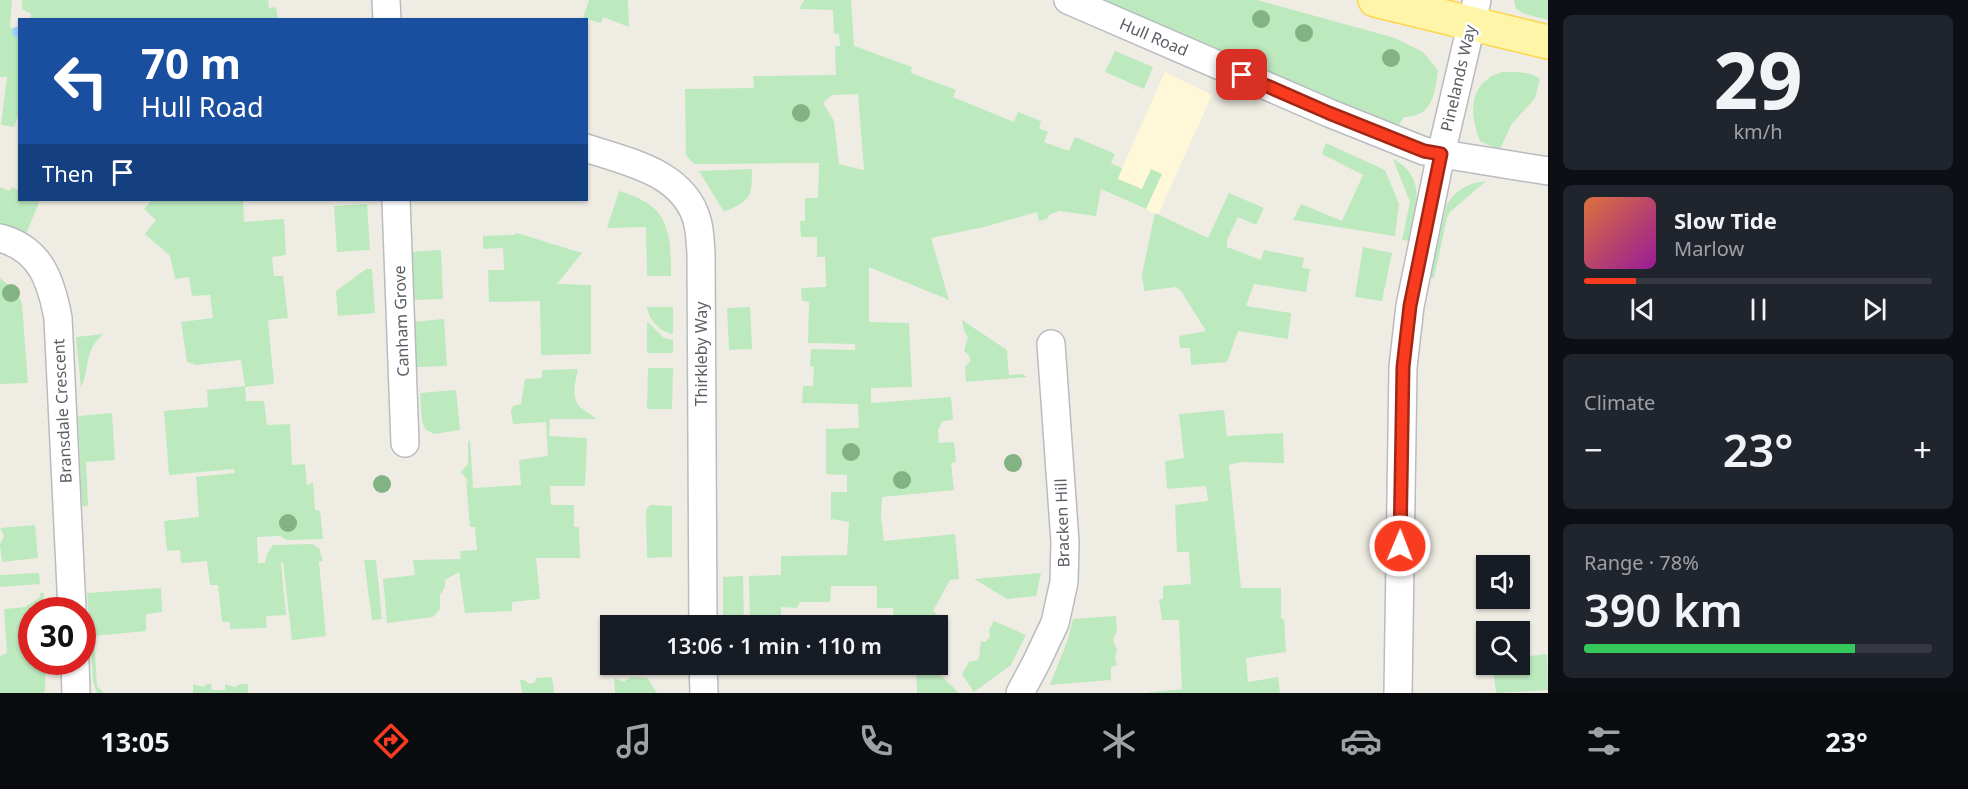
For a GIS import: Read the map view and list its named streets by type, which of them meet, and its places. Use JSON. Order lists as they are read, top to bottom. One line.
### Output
{"streets":{"street":["Hull Road","Pinelands Way","Canham Grove","Thirkleby Way","Bransdale Crescent","Bracken Hill"]},"crossings":[["Hull Road","Pinelands Way"]],"page":{"tile":[["29","km/h"],"Climate",["Range · 78%","390 km"]],"turn":["70 m","Hull Road"],"then":"Then","song":["Slow Tide","Marlow"],"heat":["−","23°","+"],"limit":"30","trip":"13:06 · 1 min · 110 m","tabs":["13:05","23°"]}}
